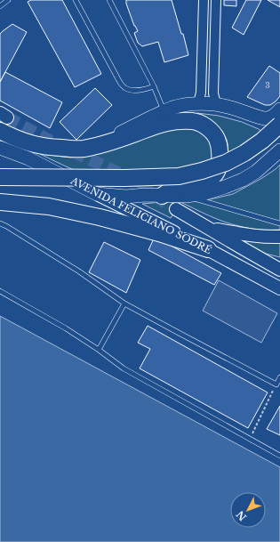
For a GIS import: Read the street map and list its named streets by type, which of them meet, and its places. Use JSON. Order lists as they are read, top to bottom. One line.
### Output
{"streets":{"main road":["AVENIDA FELICIANO SODRÉ"]},"house_numbers":["3"],"north":"bottom left"}
